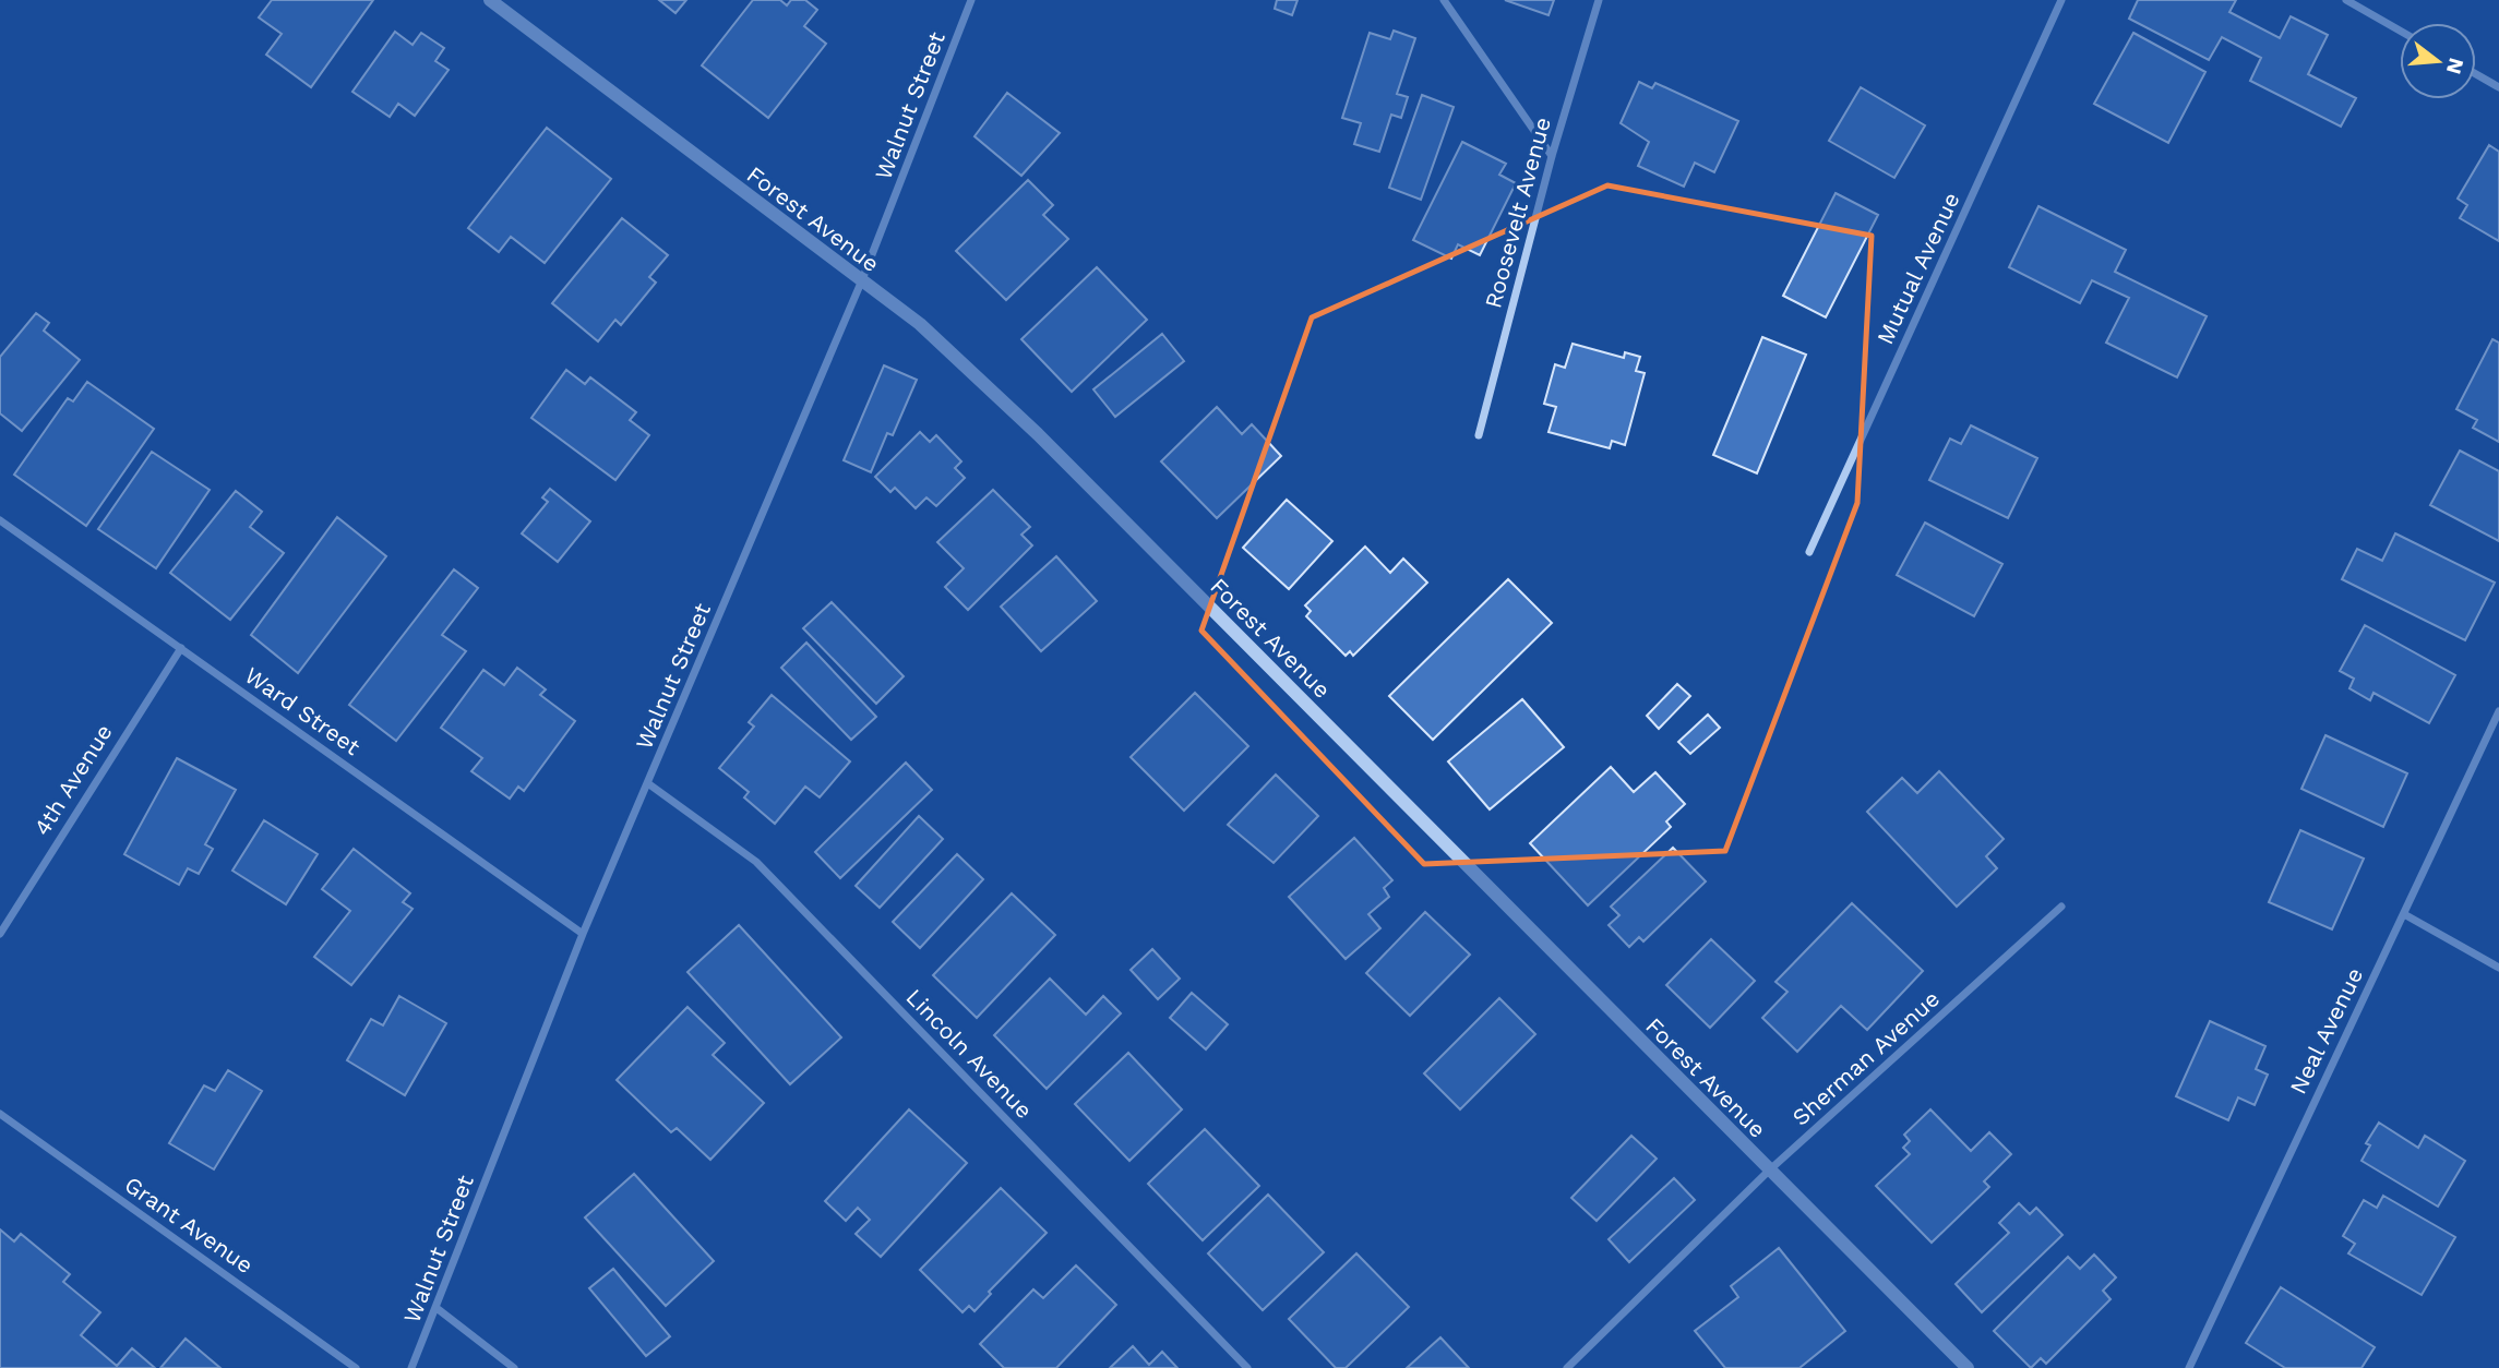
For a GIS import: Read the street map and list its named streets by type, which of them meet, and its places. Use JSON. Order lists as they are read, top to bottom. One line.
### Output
{"streets":{"street":["Walnut Street","Roosevelt Avenue","Forest Avenue","Mutual Avenue","Ward Street","4th Avenue","Neal Avenue","Lincoln Avenue","Sherman Avenue","Grant Avenue"]},"crossings":[["Walnut Street","Forest Avenue"],["Walnut Street","Ward Street"],["Walnut Street","Lincoln Avenue"],["Forest Avenue","Sherman Avenue"],["Ward Street","4th Avenue"]],"north":"right"}
